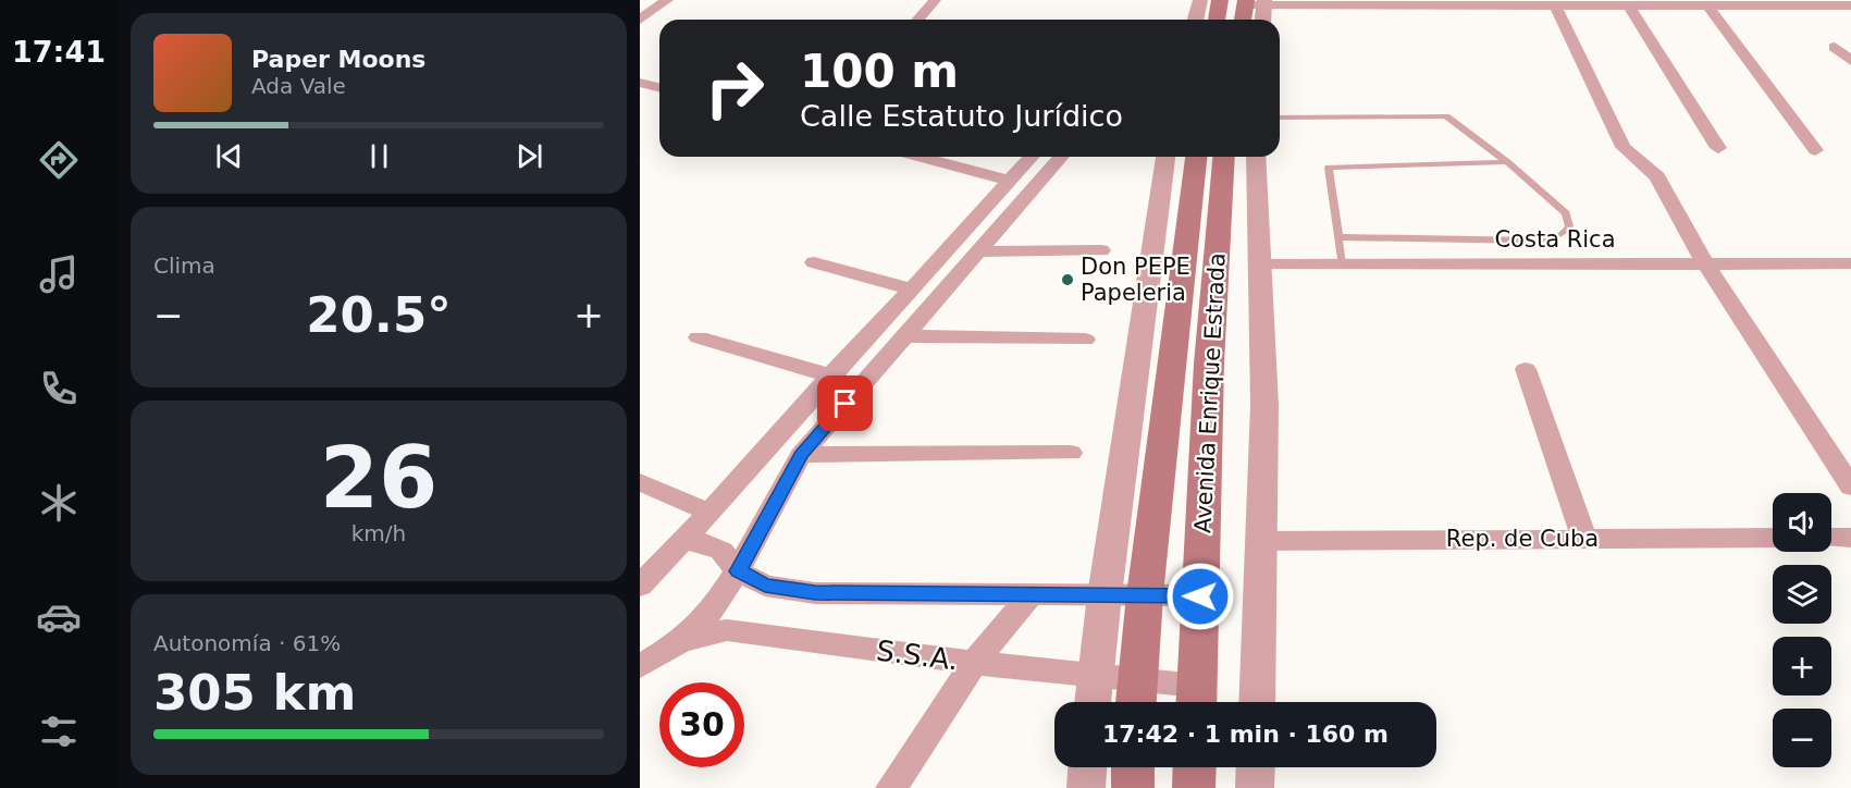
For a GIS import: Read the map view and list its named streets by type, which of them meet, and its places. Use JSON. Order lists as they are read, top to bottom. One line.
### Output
{"streets":{"main road":["Avenida Enrique Estrada"],"street":["Costa Rica","Rep. de Cuba","S.S.A."]},"crossings":[["Avenida Enrique Estrada","S.S.A."]],"places":["Don PEPE Papeleria"],"page":{"tabs":"17:41","turn":["100 m","Calle Estatuto Jurídico"],"song":["Paper Moons","Ada Vale"],"tile":["Clima",["26","km/h"],["Autonomía · 61%","305 km"]],"heat":["−","20.5°","+"],"map_buttons":["+","−"],"limit":"30","trip":"17:42 · 1 min · 160 m"}}
